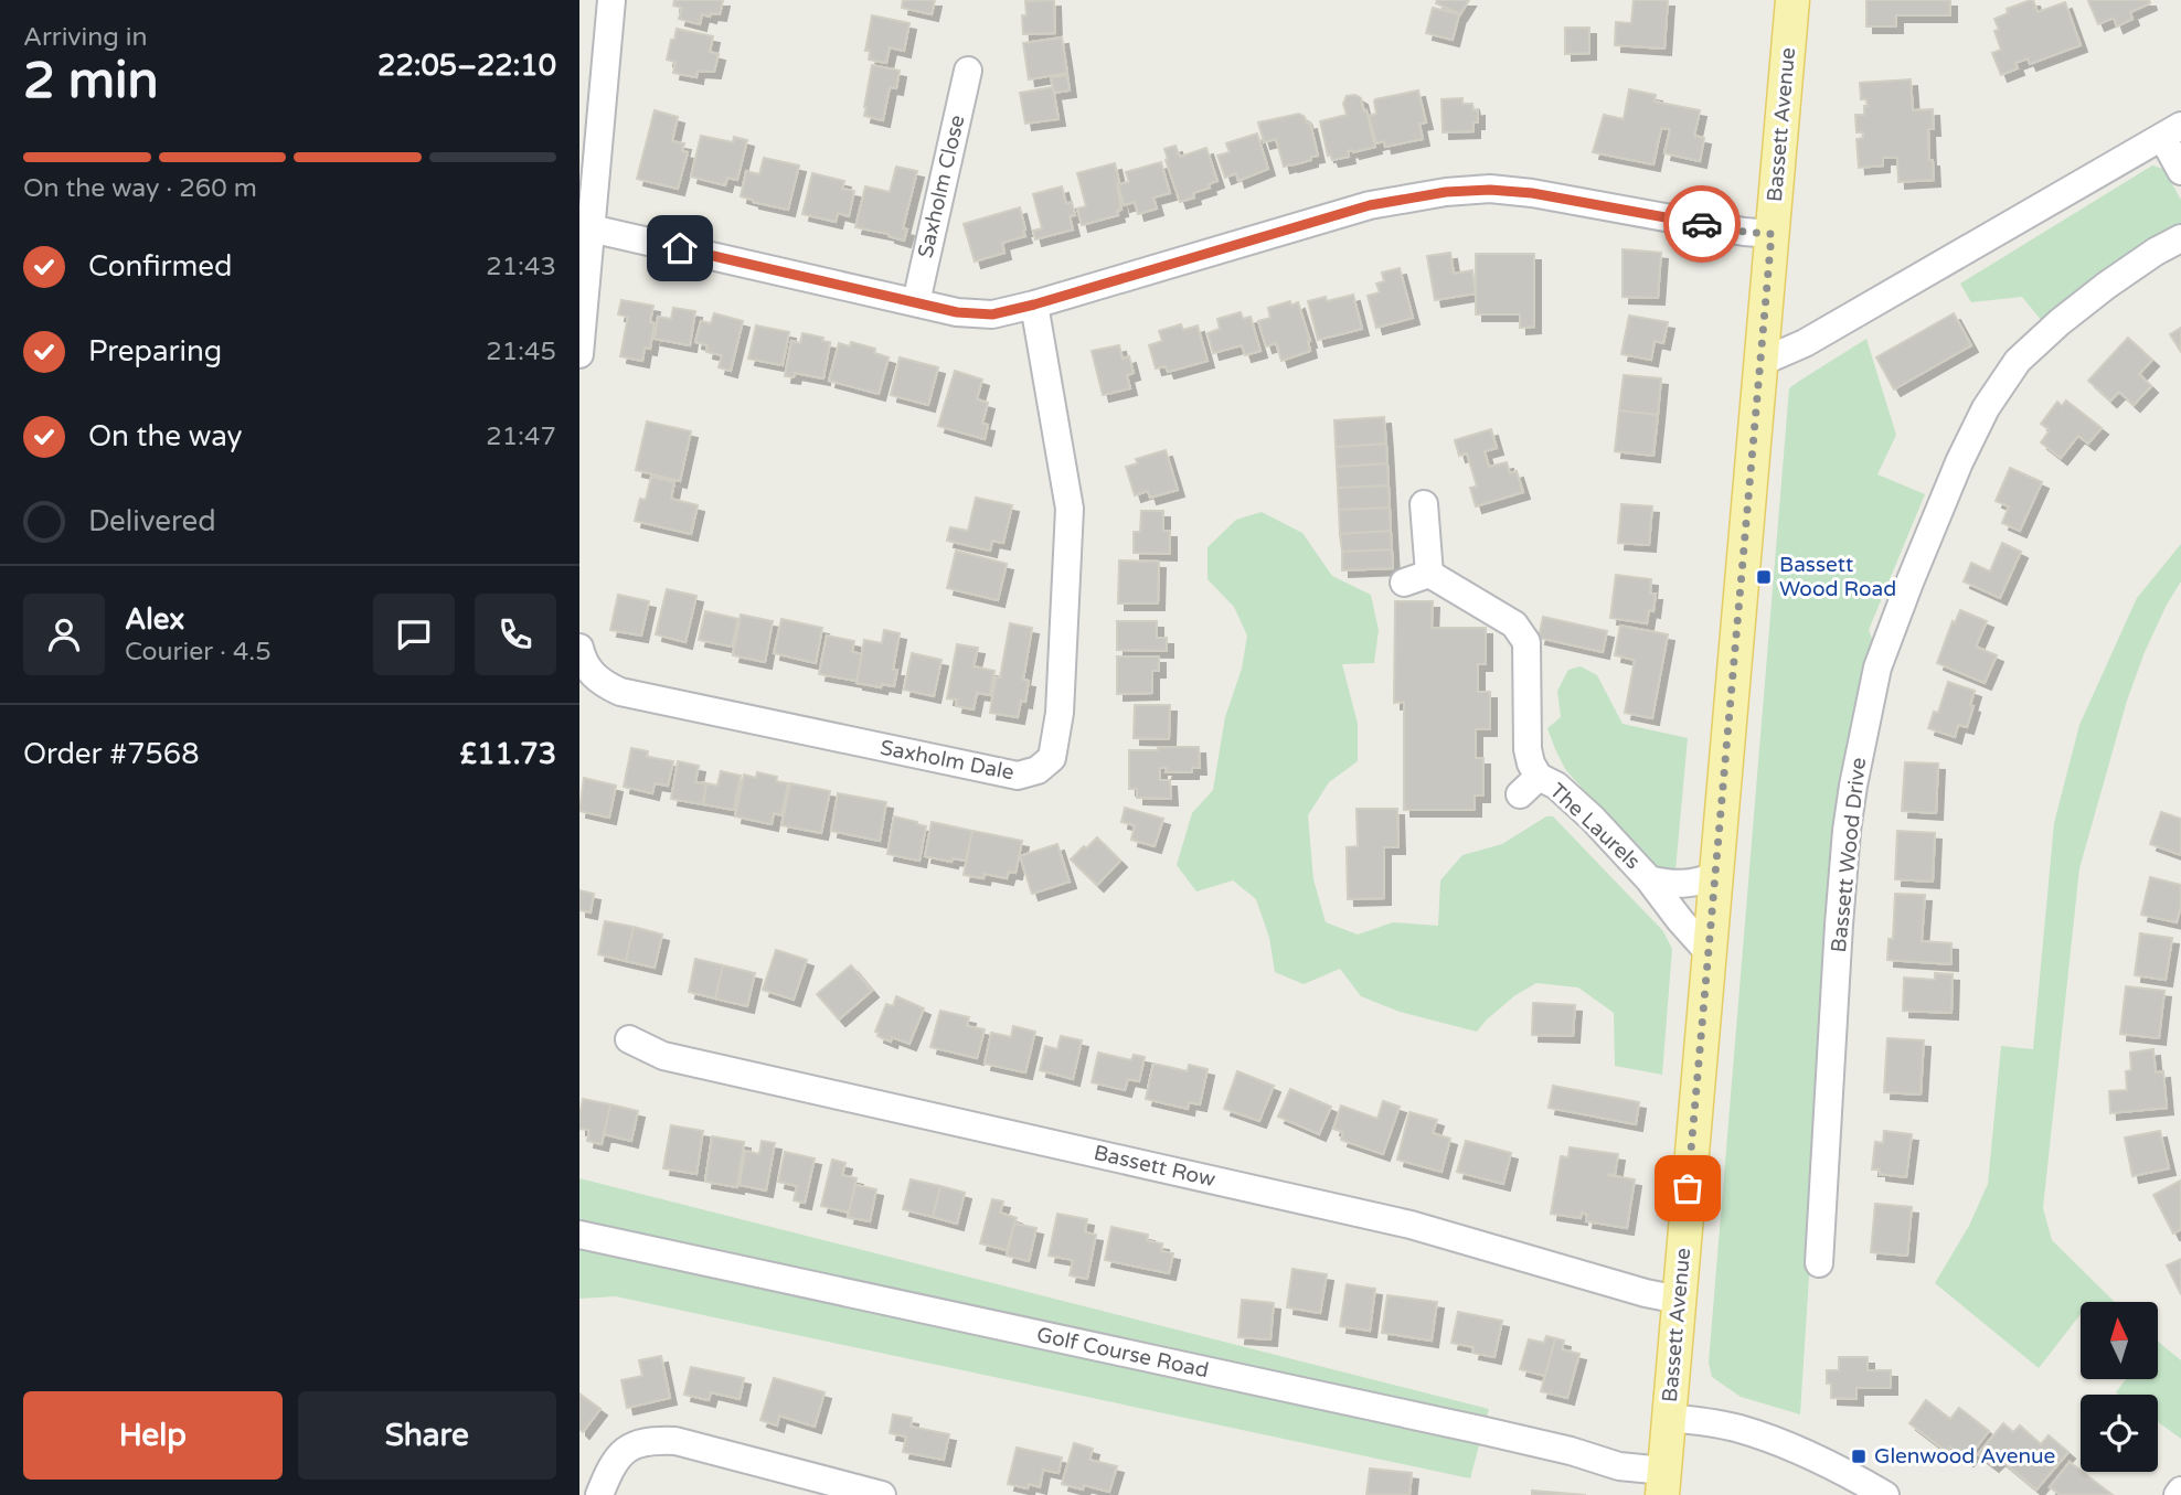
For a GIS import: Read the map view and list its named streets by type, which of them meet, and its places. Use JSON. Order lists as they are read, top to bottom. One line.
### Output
{"streets":{"main road":["Bassett Avenue"],"street":["Saxholm Close","Saxholm Dale","The Laurels","Bassett Wood Drive","Bassett Row","Golf Course Road"]},"crossings":[["Bassett Avenue","The Laurels"],["Bassett Avenue","Bassett Row"],["Bassett Avenue","Golf Course Road"]],"places":{"transit":["Bassett Wood Road","Glenwood Avenue"]},"north":"top","page":{"heading":["2 min","Arriving in","22:05–22:10"],"panel":["Alex","Courier · 4.5","Order #7568","£11.73"],"bar":"On the way · 260 m","list":[["Confirmed","21:43"],["Preparing","21:45"],["On the way","21:47"],"Delivered"],"buttons":["Help","Share"]}}
